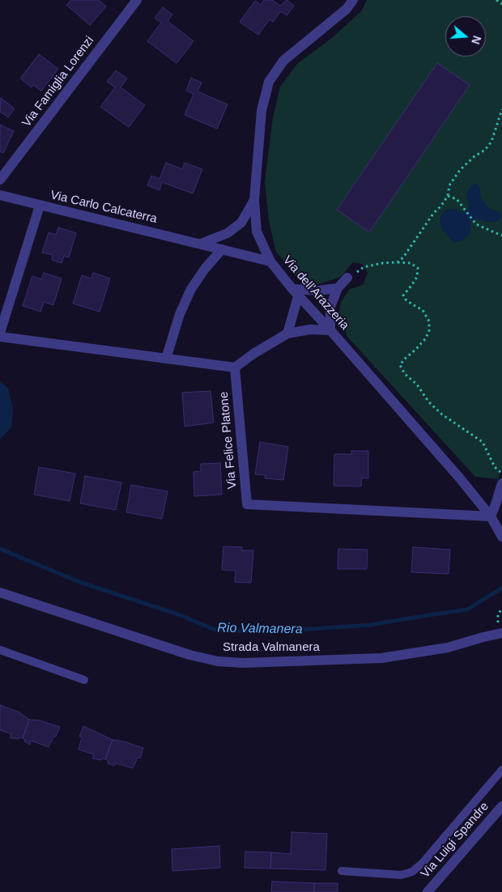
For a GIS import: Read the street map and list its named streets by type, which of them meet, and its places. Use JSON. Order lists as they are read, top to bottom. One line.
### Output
{"streets":{"street":["Via Famiglia Lorenzi","Via Carlo Calcaterra","Via dell'Arazzeria","Via Felice Platone","Strada Valmanera","Via Luigi Spandre"]},"crossings":[["Via Carlo Calcaterra","Via dell'Arazzeria"],["Via dell'Arazzeria","Via Felice Platone"]],"water":["Rio Valmanera"],"north":"right"}
